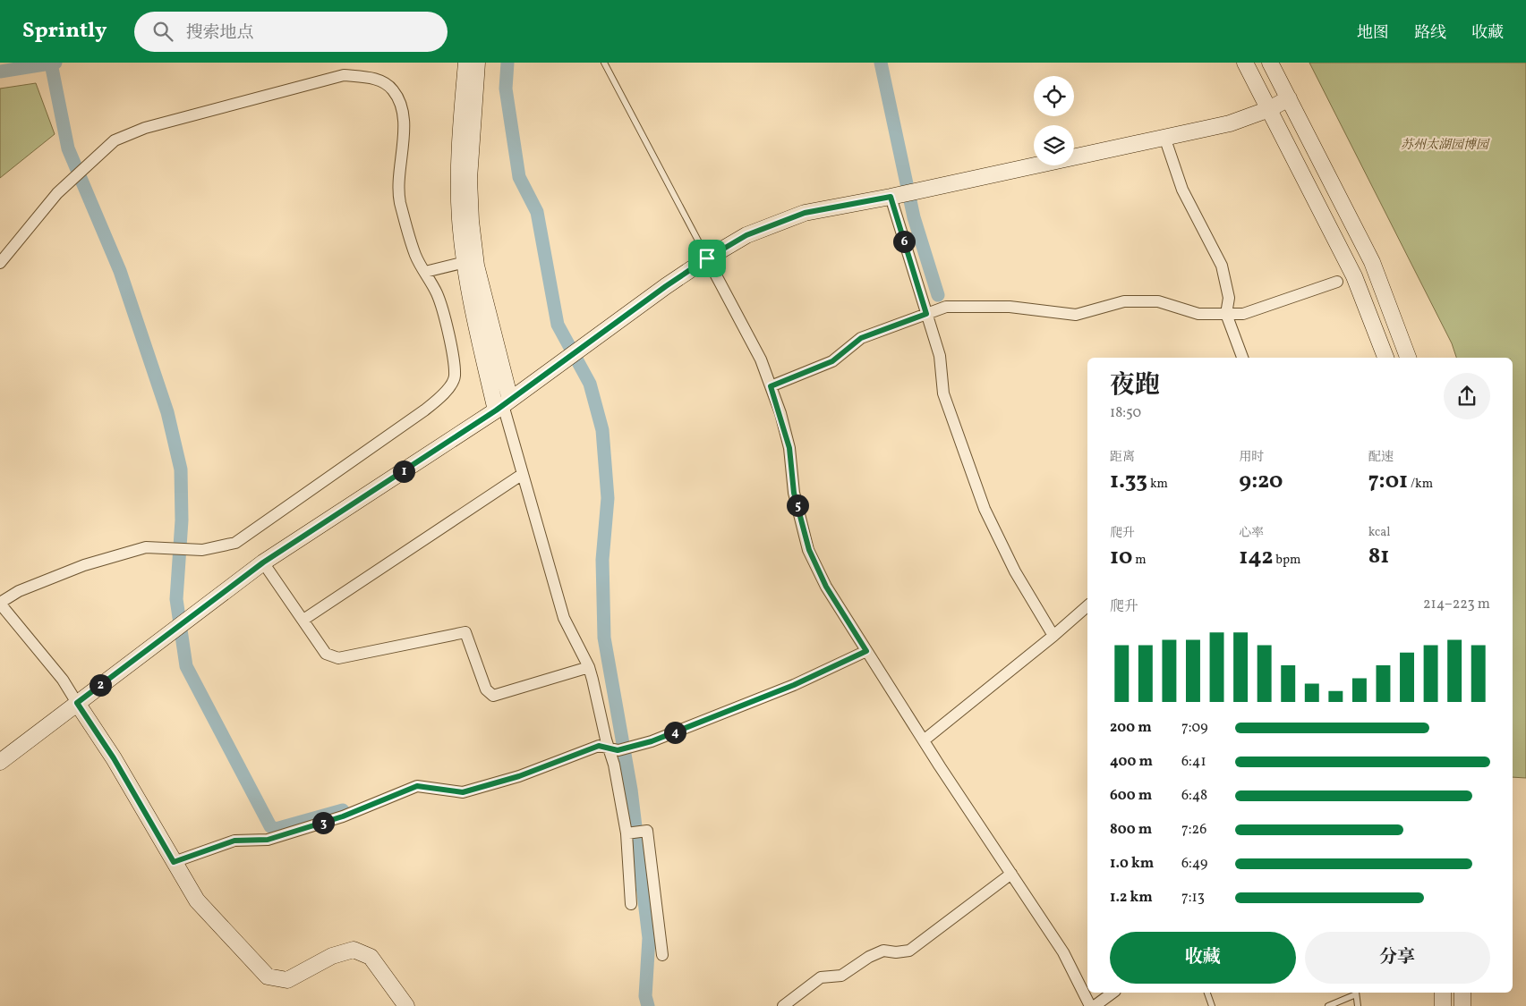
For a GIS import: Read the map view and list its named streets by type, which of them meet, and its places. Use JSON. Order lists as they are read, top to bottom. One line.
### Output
{"parks":["苏州太湖园博园"],"page":{"header":"Sprintly","search":"搜索地点","nav":["地图","路线","收藏"],"pins":["6","1","5","2","4","3"],"heading":["夜跑","18:50"],"stats":[["距离","1.33 km"],["用时","9:20"],["配速","7:01 /km"],["爬升","10 m"],["心率","142 bpm"],["kcal","81"]],"chart":["爬升","214–223 m"],"list":[{"name":"200 m","note":"7:09"},{"name":"400 m","note":"6:41"},{"name":"600 m","note":"6:48"},{"name":"800 m","note":"7:26"},{"name":"1.0 km","note":"6:49"},{"name":"1.2 km","note":"7:13"}],"buttons":["收藏","分享"]}}
